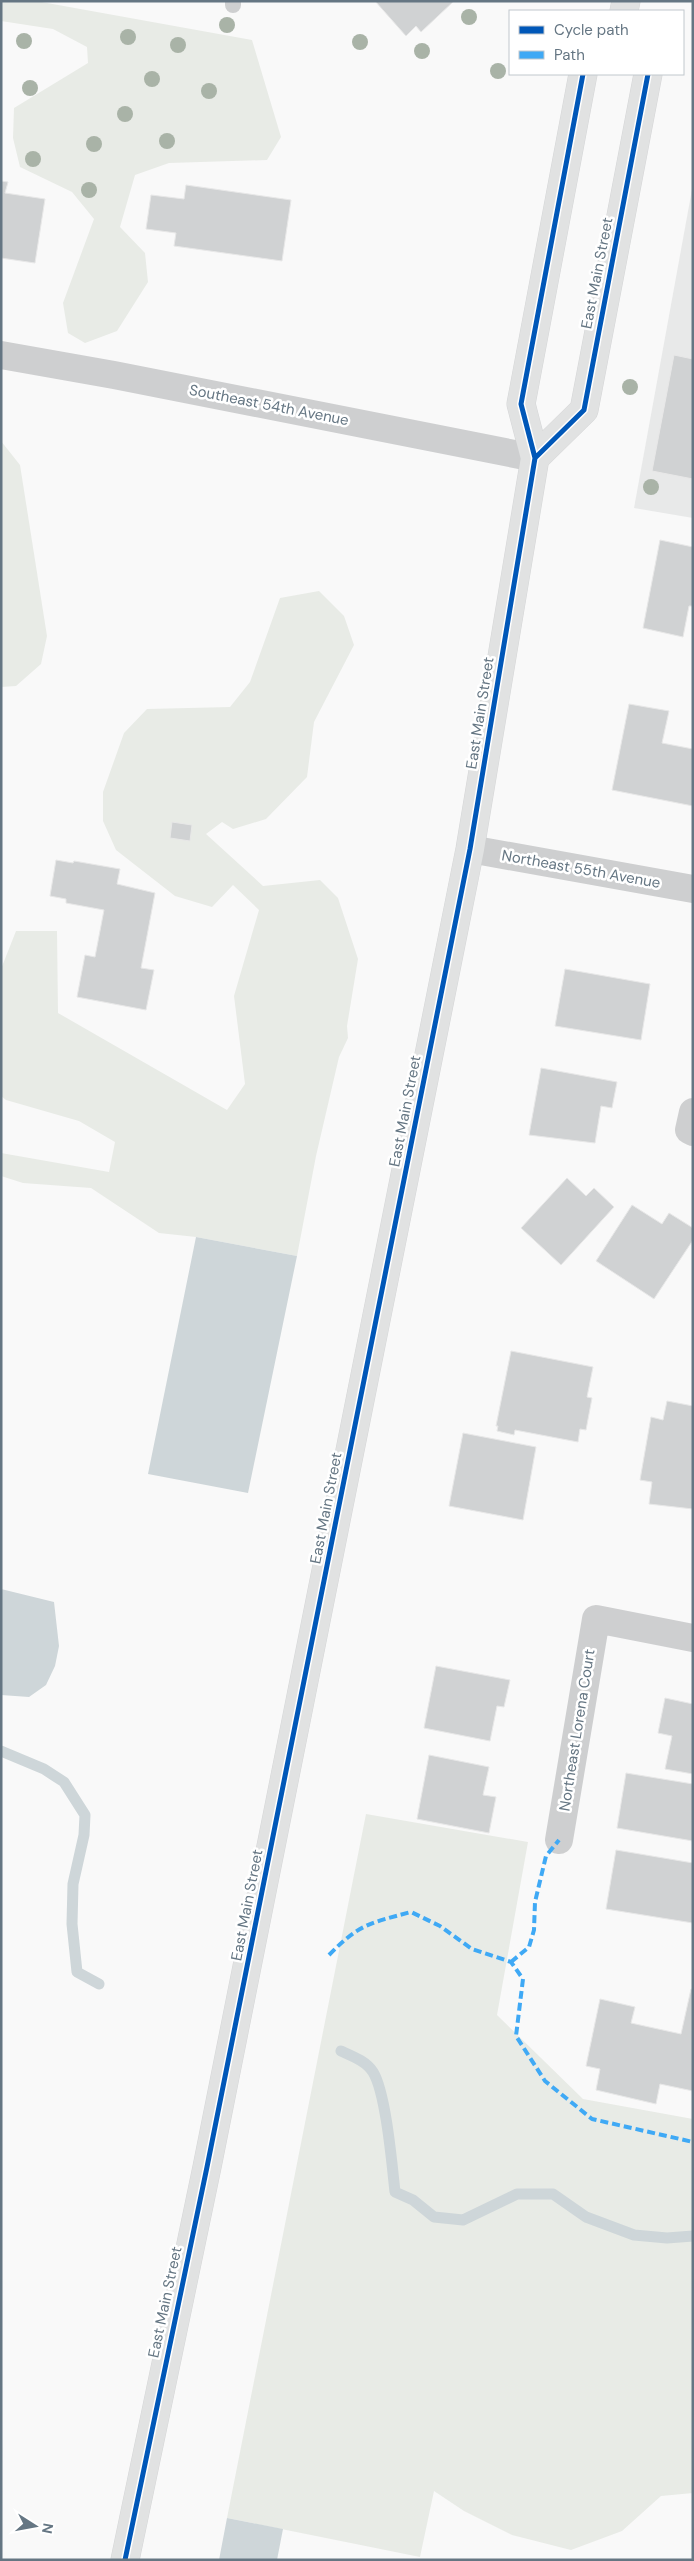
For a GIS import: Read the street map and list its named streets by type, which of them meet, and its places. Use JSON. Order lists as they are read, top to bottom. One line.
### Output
{"streets":{"main road":["East Main Street"],"street":["Southeast 54th Avenue","Northeast 55th Avenue","Northeast Lorena Court"]},"crossings":[["East Main Street","Southeast 54th Avenue"],["East Main Street","Northeast 55th Avenue"]],"legend":["Cycle path","Path"],"north":"right"}
